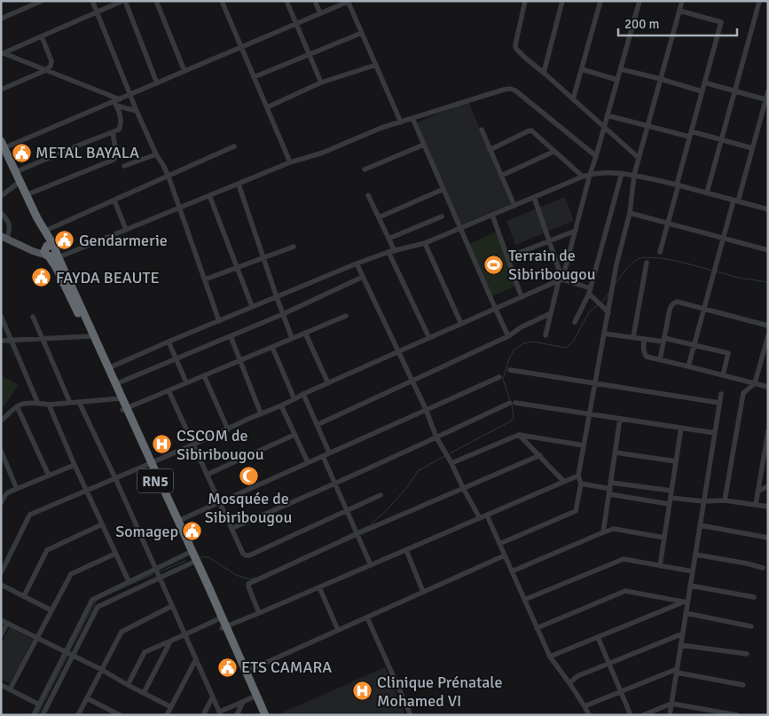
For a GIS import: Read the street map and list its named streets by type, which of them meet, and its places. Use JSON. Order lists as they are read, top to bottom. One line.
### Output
{"streets":{"highway":["RN5"]},"places":{"public building":["METAL BAYALA","Gendarmerie","FAYDA BEAUTE","Somagep","ETS CAMARA"],"sports":["Terrain de Sibiribougou"],"hospital":["CSCOM de Sibiribougou","Clinique Prénatale Mohamed VI"],"mosque":["Mosquée de Sibiribougou"]},"scale_bar":"200 m"}
